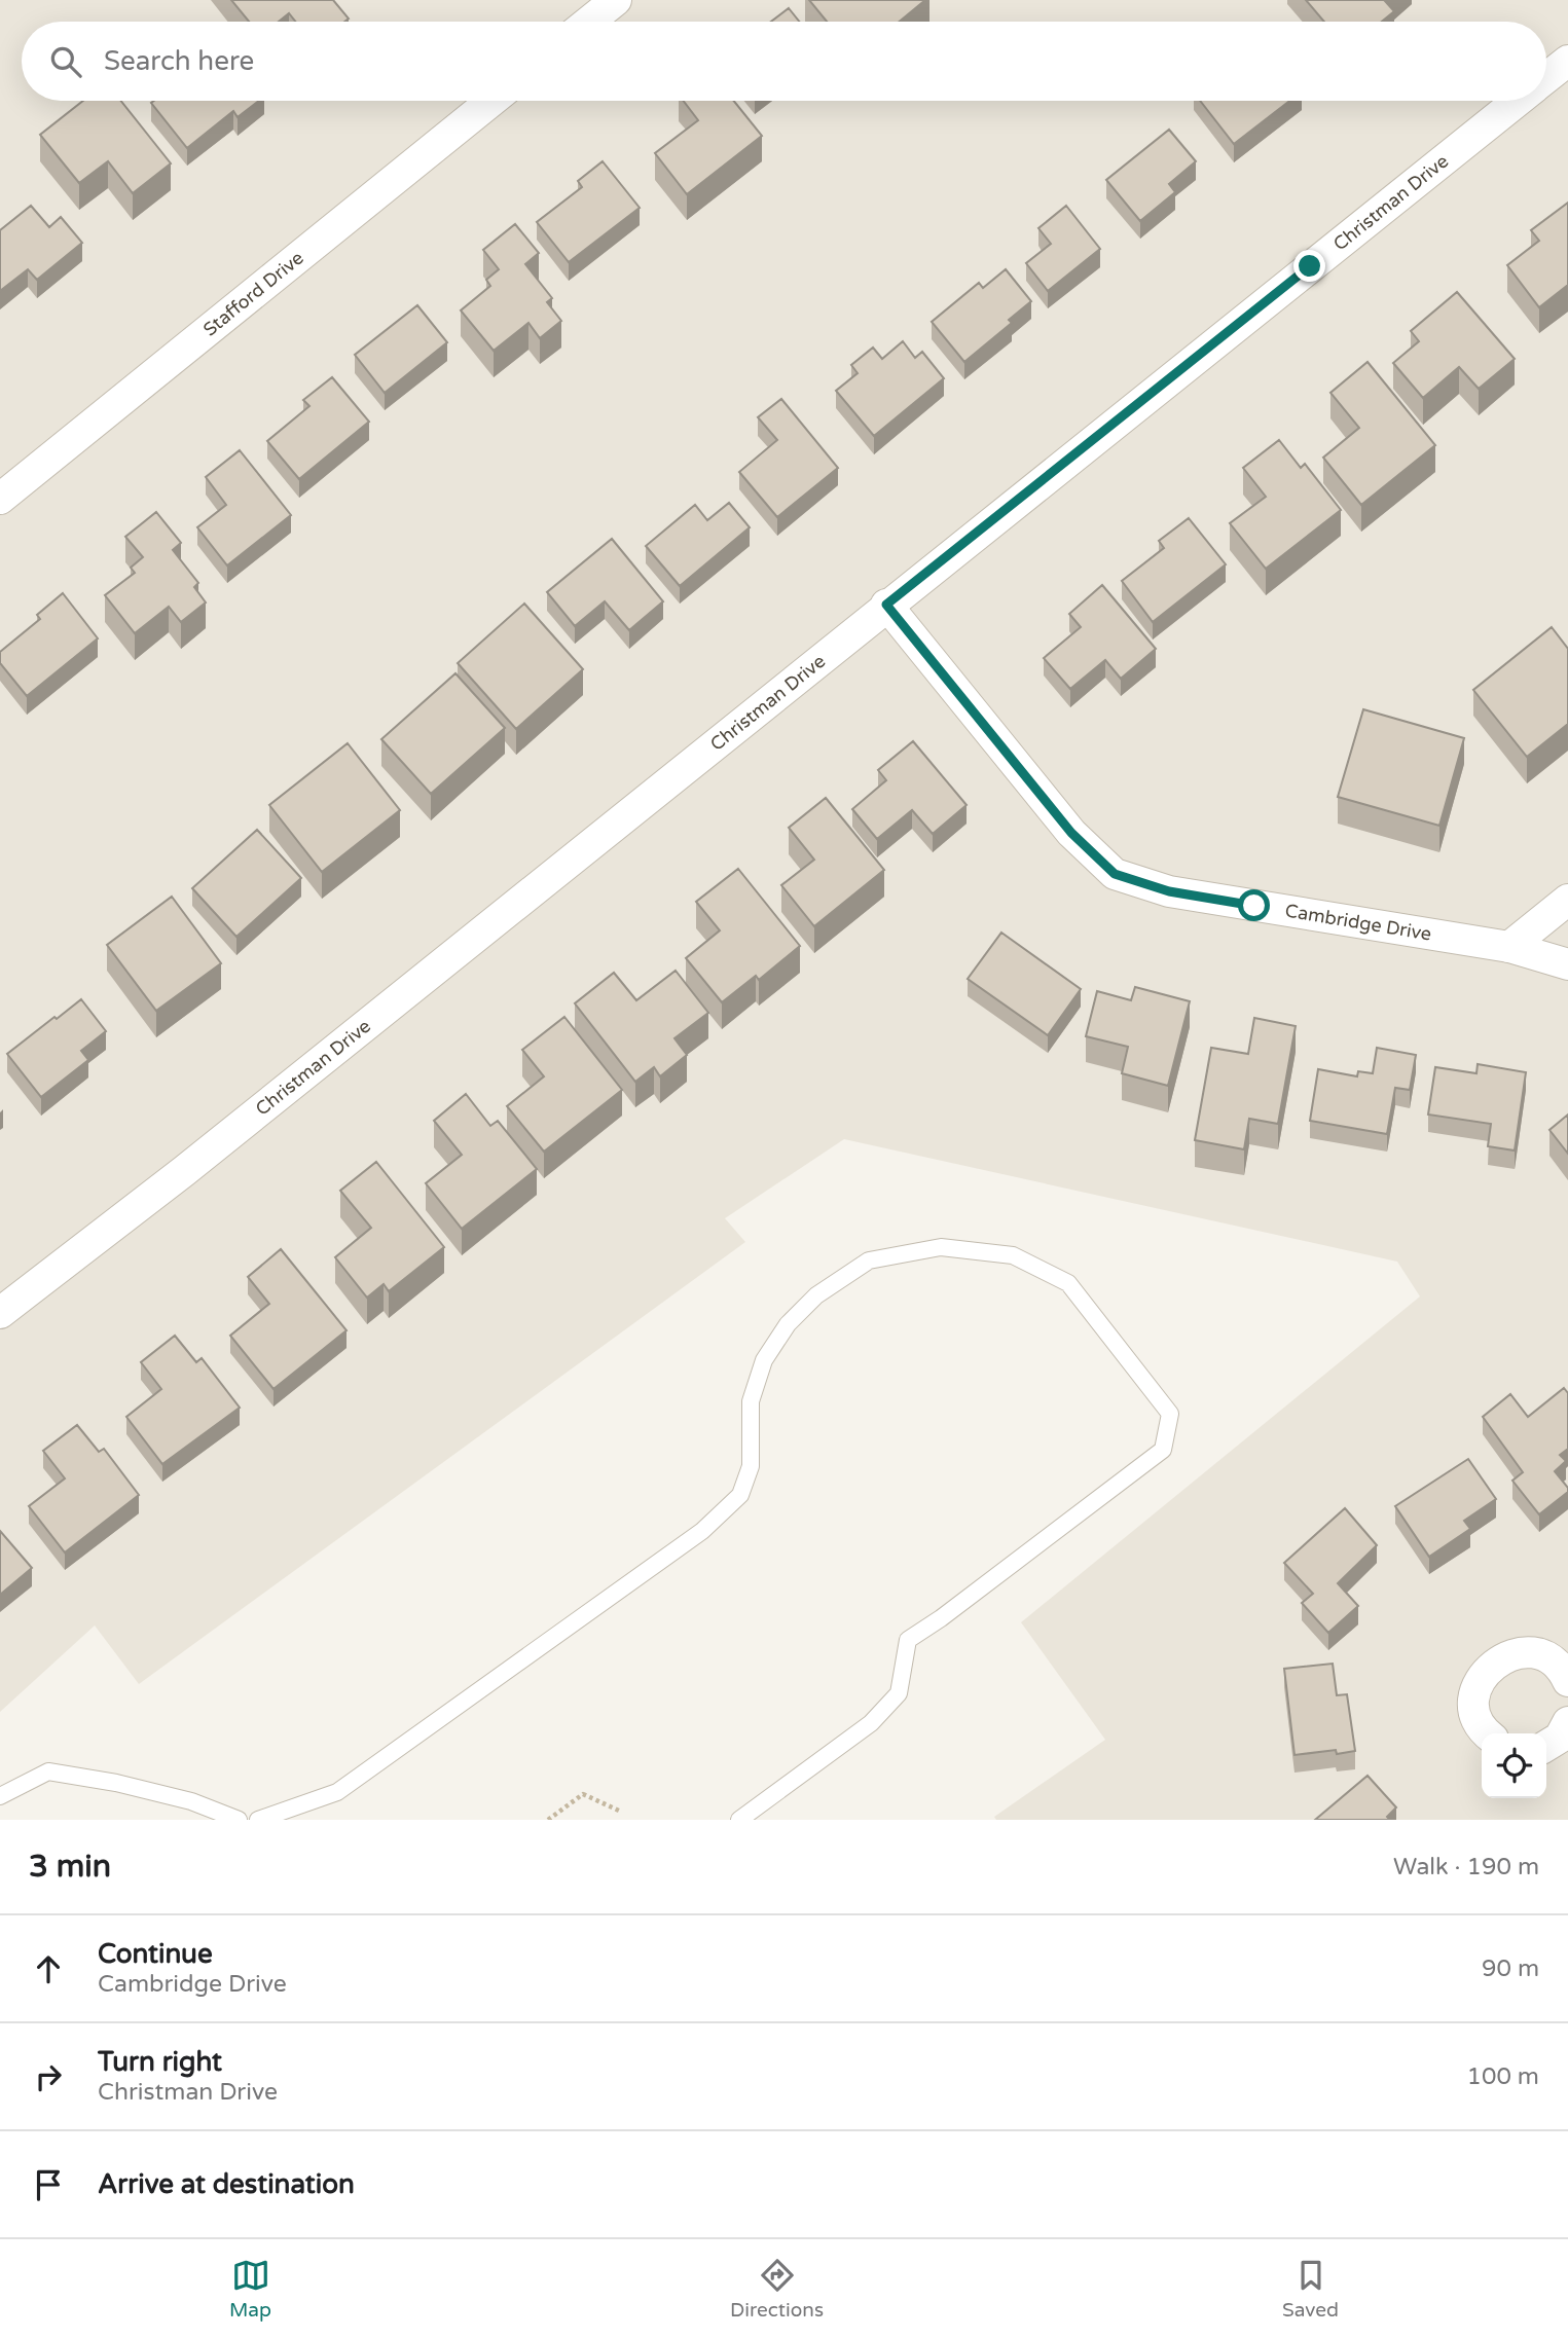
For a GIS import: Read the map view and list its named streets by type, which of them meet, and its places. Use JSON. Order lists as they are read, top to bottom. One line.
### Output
{"streets":{"street":["Christman Drive","Stafford Drive","Cambridge Drive"]},"crossings":[["Christman Drive","Cambridge Drive"]],"page":{"search":"Search here","heading":["3 min","Walk · 190 m"],"list":[["Continue","Cambridge Drive","90 m"],["Turn right","Christman Drive","100 m"],"Arrive at destination"],"nav":["Map","Directions","Saved"]}}
